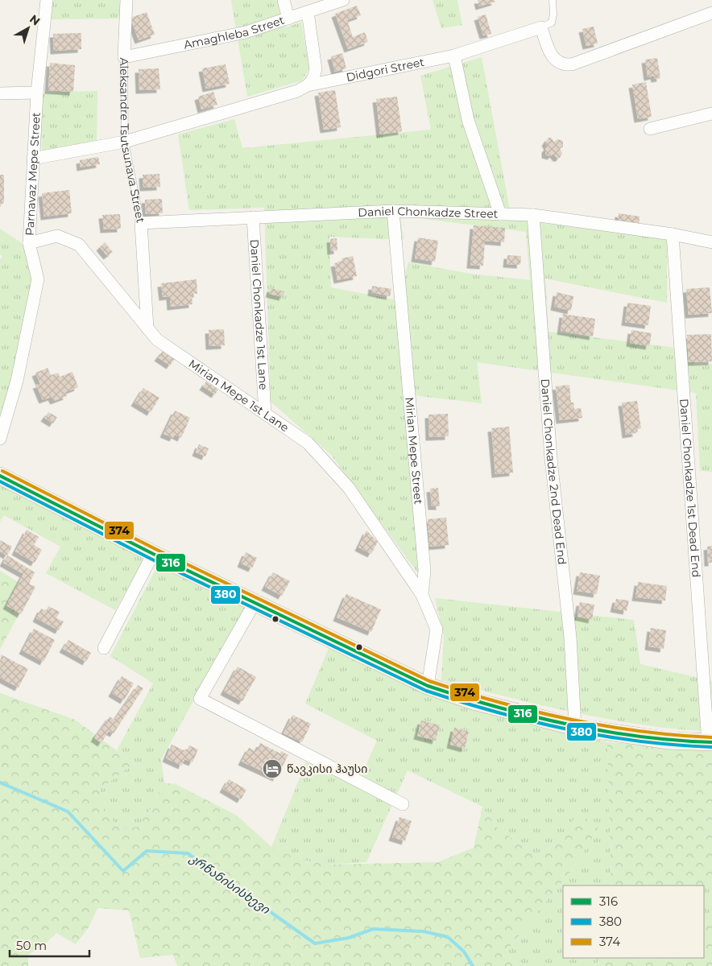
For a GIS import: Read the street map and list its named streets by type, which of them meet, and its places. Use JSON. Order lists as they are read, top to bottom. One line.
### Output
{"streets":{"street":["Amaghleba Street","Didgori Street","Aleksandre Tsutsunava Street","Parnavaz Mepe Street","Daniel Chonkadze Street","Daniel Chonkadze 1st Lane","Mirian Mepe 1st Lane","Mirian Mepe Street","Daniel Chonkadze 2nd Dead End","Daniel Chonkadze 1st Dead End"]},"crossings":[["Amaghleba Street","Aleksandre Tsutsunava Street"],["Didgori Street","Aleksandre Tsutsunava Street"],["Didgori Street","Parnavaz Mepe Street"],["Aleksandre Tsutsunava Street","Daniel Chonkadze Street"],["Aleksandre Tsutsunava Street","Mirian Mepe 1st Lane"],["Parnavaz Mepe Street","Mirian Mepe 1st Lane"],["Daniel Chonkadze Street","Daniel Chonkadze 1st Lane"],["Daniel Chonkadze Street","Mirian Mepe Street"],["Daniel Chonkadze Street","Daniel Chonkadze 2nd Dead End"],["Daniel Chonkadze Street","Daniel Chonkadze 1st Dead End"],["Daniel Chonkadze 1st Lane","Mirian Mepe 1st Lane"],["Mirian Mepe 1st Lane","Mirian Mepe Street"]],"water":["კრწანისისხევი"],"places":{"hotel":["წავკისი ჰაუსი"]},"lines":["transit line 374","transit line 316","transit line 380"],"legend":["316","380","374"],"scale_bar":"50 m","north":"top right"}
